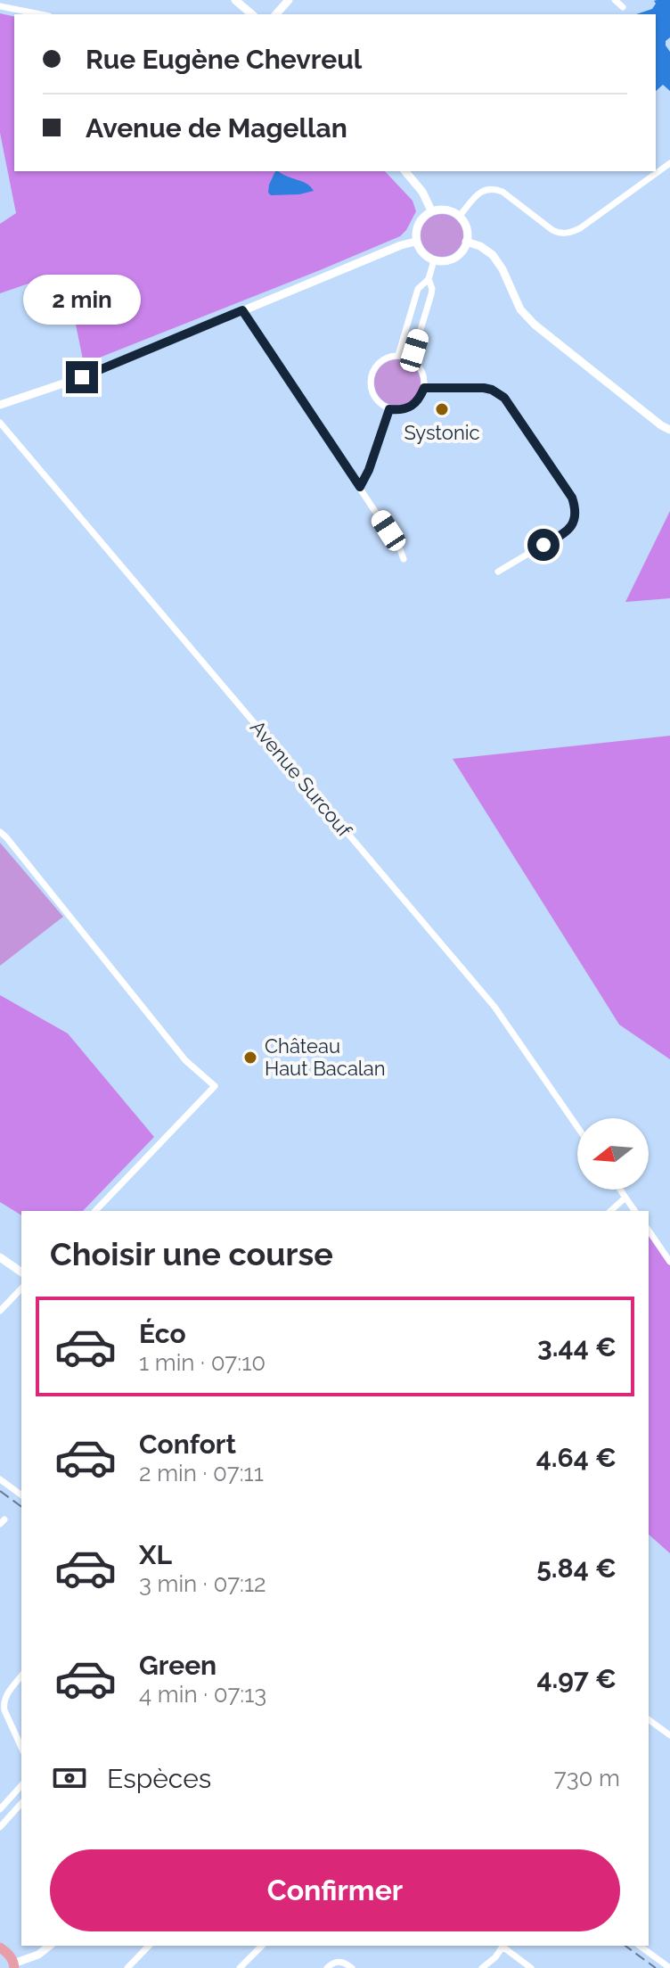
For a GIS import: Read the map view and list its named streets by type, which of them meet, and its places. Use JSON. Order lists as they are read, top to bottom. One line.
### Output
{"streets":{"street":["Avenue Surcouf"]},"places":["Systonic","Château Haut Bacalan"],"north":"left","page":{"banner":["Rue Eugène Chevreul","Avenue de Magellan"],"bubble":"2 min","heading":"Choisir une course","list":[{"name":"Éco","note":"1 min · 07:10","value":"3.44 €"},{"name":"Confort","note":"2 min · 07:11","value":"4.64 €"},{"name":"XL","note":"3 min · 07:12","value":"5.84 €"},{"name":"Green","note":"4 min · 07:13","value":"4.97 €"}],"pay":["Espèces","730 m"],"buttons":"Confirmer"}}
